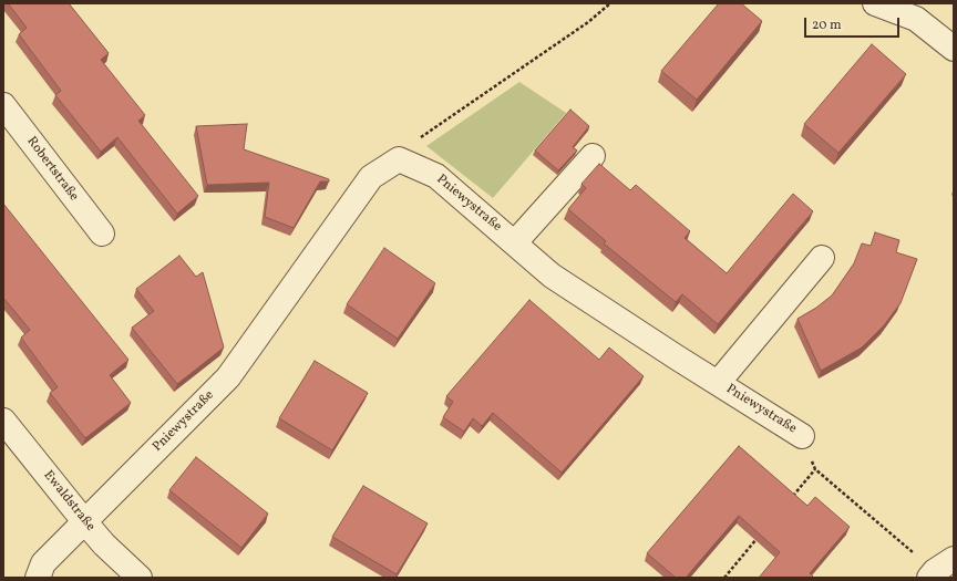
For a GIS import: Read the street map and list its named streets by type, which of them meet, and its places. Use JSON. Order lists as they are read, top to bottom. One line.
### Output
{"streets":{"street":["Robertstraße","Pniewystraße","Ewaldstraße"]},"crossings":[["Pniewystraße","Ewaldstraße"]],"scale_bar":"20 m"}
